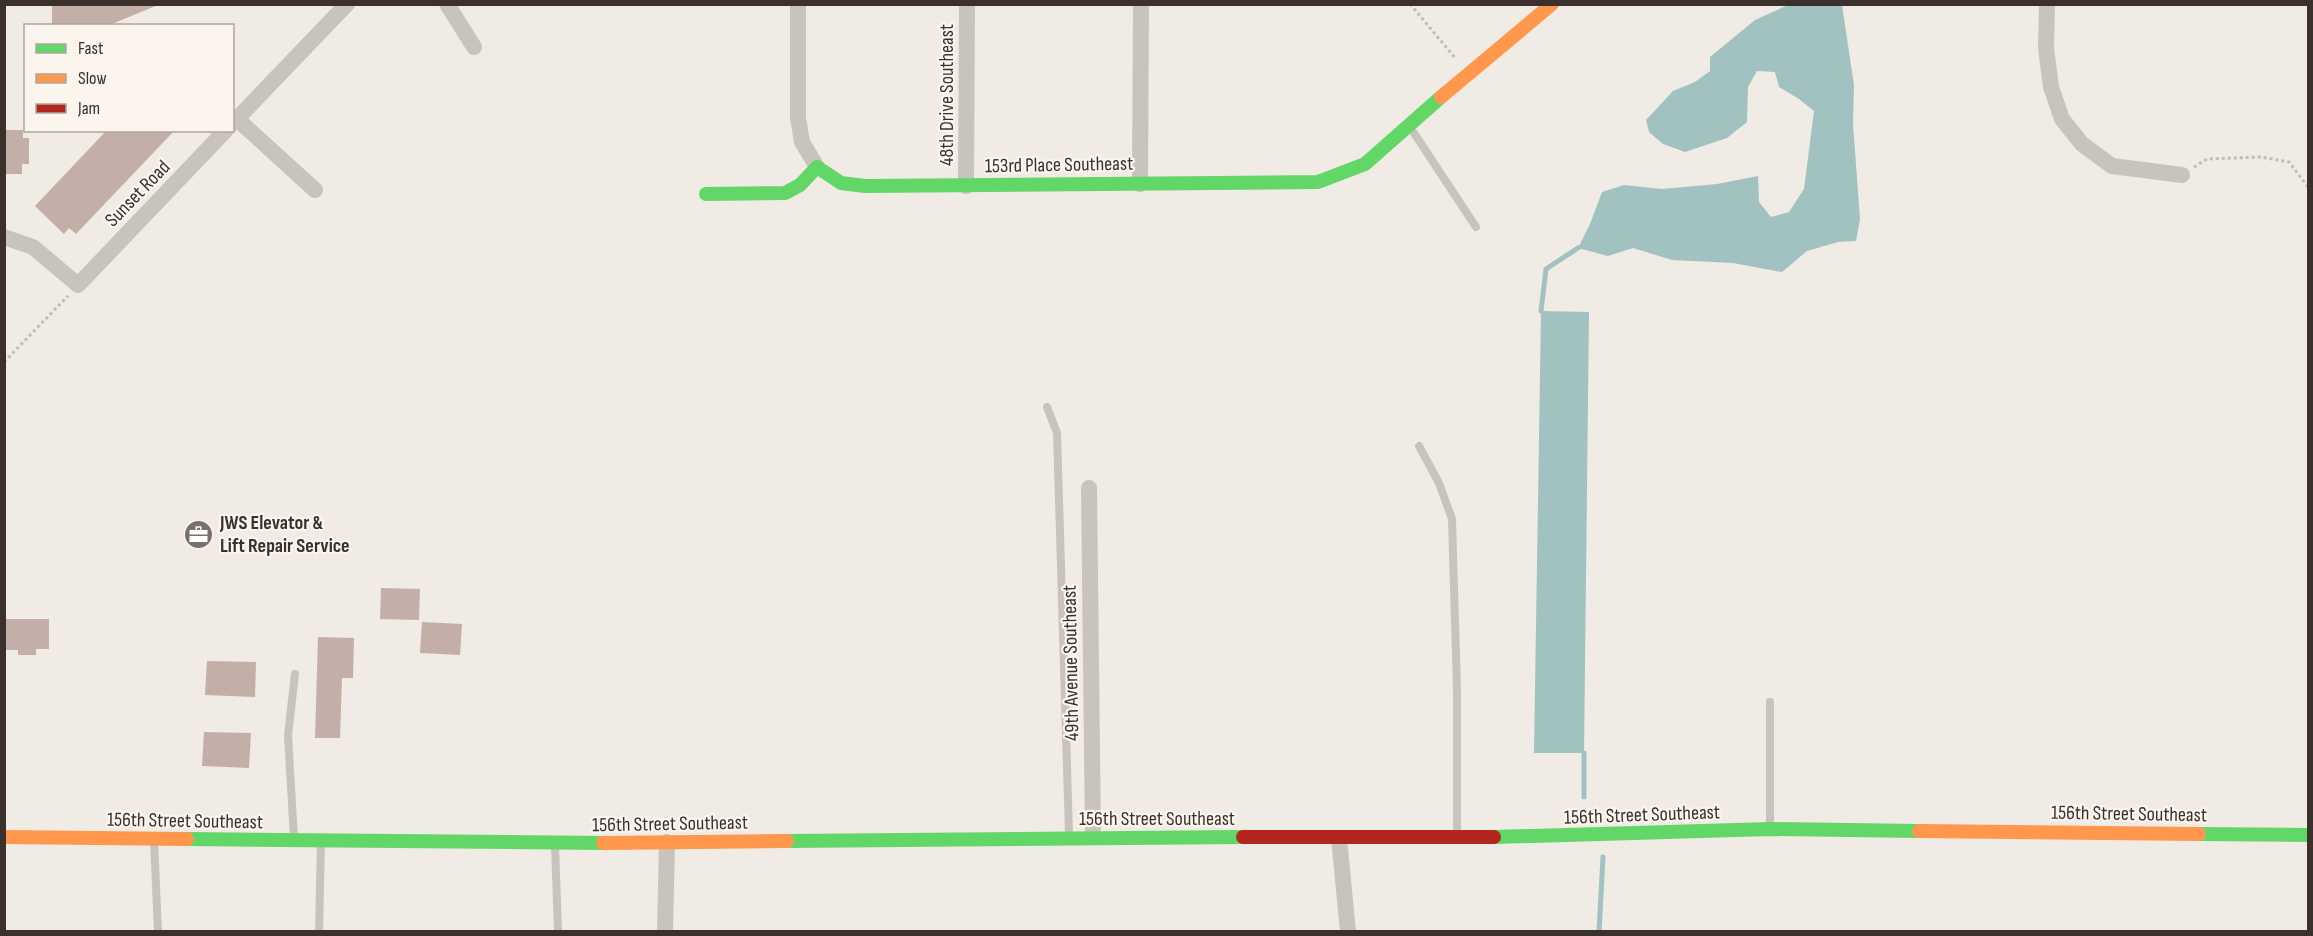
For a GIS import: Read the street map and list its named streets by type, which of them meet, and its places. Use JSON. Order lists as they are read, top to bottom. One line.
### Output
{"streets":{"street":["48th Drive Southeast","153rd Place Southeast","Sunset Road","49th Avenue Southeast","156th Street Southeast"]},"crossings":[["48th Drive Southeast","153rd Place Southeast"],["49th Avenue Southeast","156th Street Southeast"]],"places":{"office":["JWS Elevator & Lift Repair Service"]},"legend":["Fast","Slow","Jam"]}
